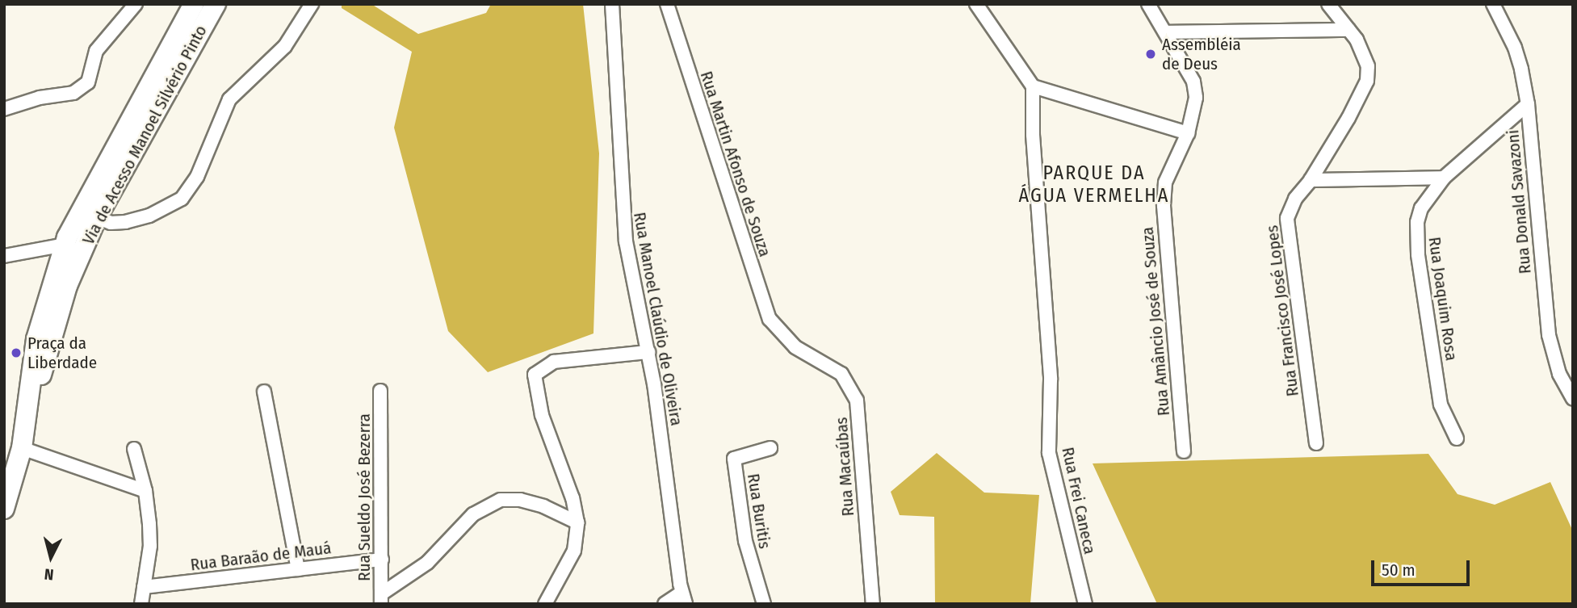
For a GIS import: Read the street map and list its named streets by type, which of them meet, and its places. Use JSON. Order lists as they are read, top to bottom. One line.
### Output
{"streets":{"main road":["Via de Acesso Manoel Silvério Pinto"],"street":["Rua Martin Afonso de Souza","Rua Donald Savazoni","Rua Joaquim Rosa","Rua Francisco José Lopes","Rua Manoel Claúdio de Oliveira","Rua Amâncio José de Souza","Rua Macaúbas","Rua Sueldo José Bezerra","Rua Frei Caneca","Rua Buritis","Rua Baraão de Mauá"]},"crossings":[["Rua Martin Afonso de Souza","Rua Macaúbas"],["Rua Donald Savazoni","Rua Joaquim Rosa"],["Rua Sueldo José Bezerra","Rua Baraão de Mauá"]],"districts":["PARQUE DA ÁGUA VERMELHA"],"places":["Assembléia de Deus","Praça da Liberdade"],"scale_bar":"50 m","north":"bottom"}
